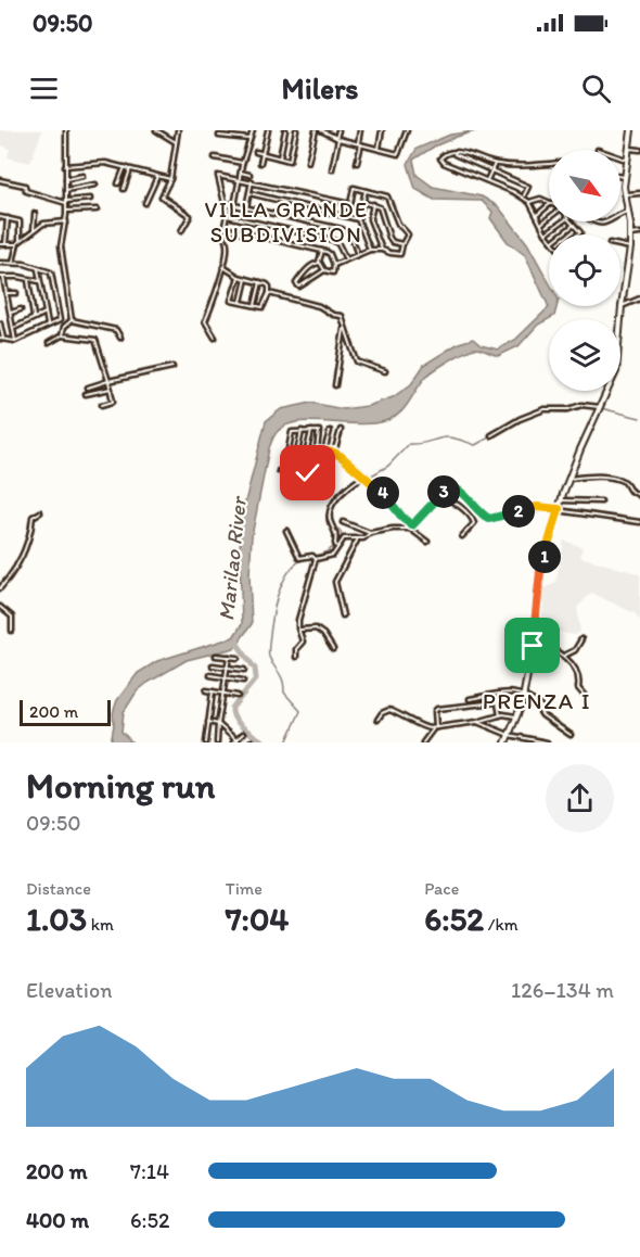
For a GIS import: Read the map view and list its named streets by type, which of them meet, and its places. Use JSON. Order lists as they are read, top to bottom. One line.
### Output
{"districts":["VILLA GRANDE SUBDIVISION","PRENZA I"],"water":["Marilao River"],"scale_bar":"200 m","north":"bottom right","page":{"status":"09:50","header":"Milers","pins":["3","4","2","1"],"scale":"200 m","heading":["Morning run","09:50"],"stats":[["Distance","1.03 km"],["Time","7:04"],["Pace","6:52 /km"]],"chart":["Elevation","126–134 m"],"list":[{"name":"200 m","note":"7:14"},{"name":"400 m","note":"6:52"}]}}
